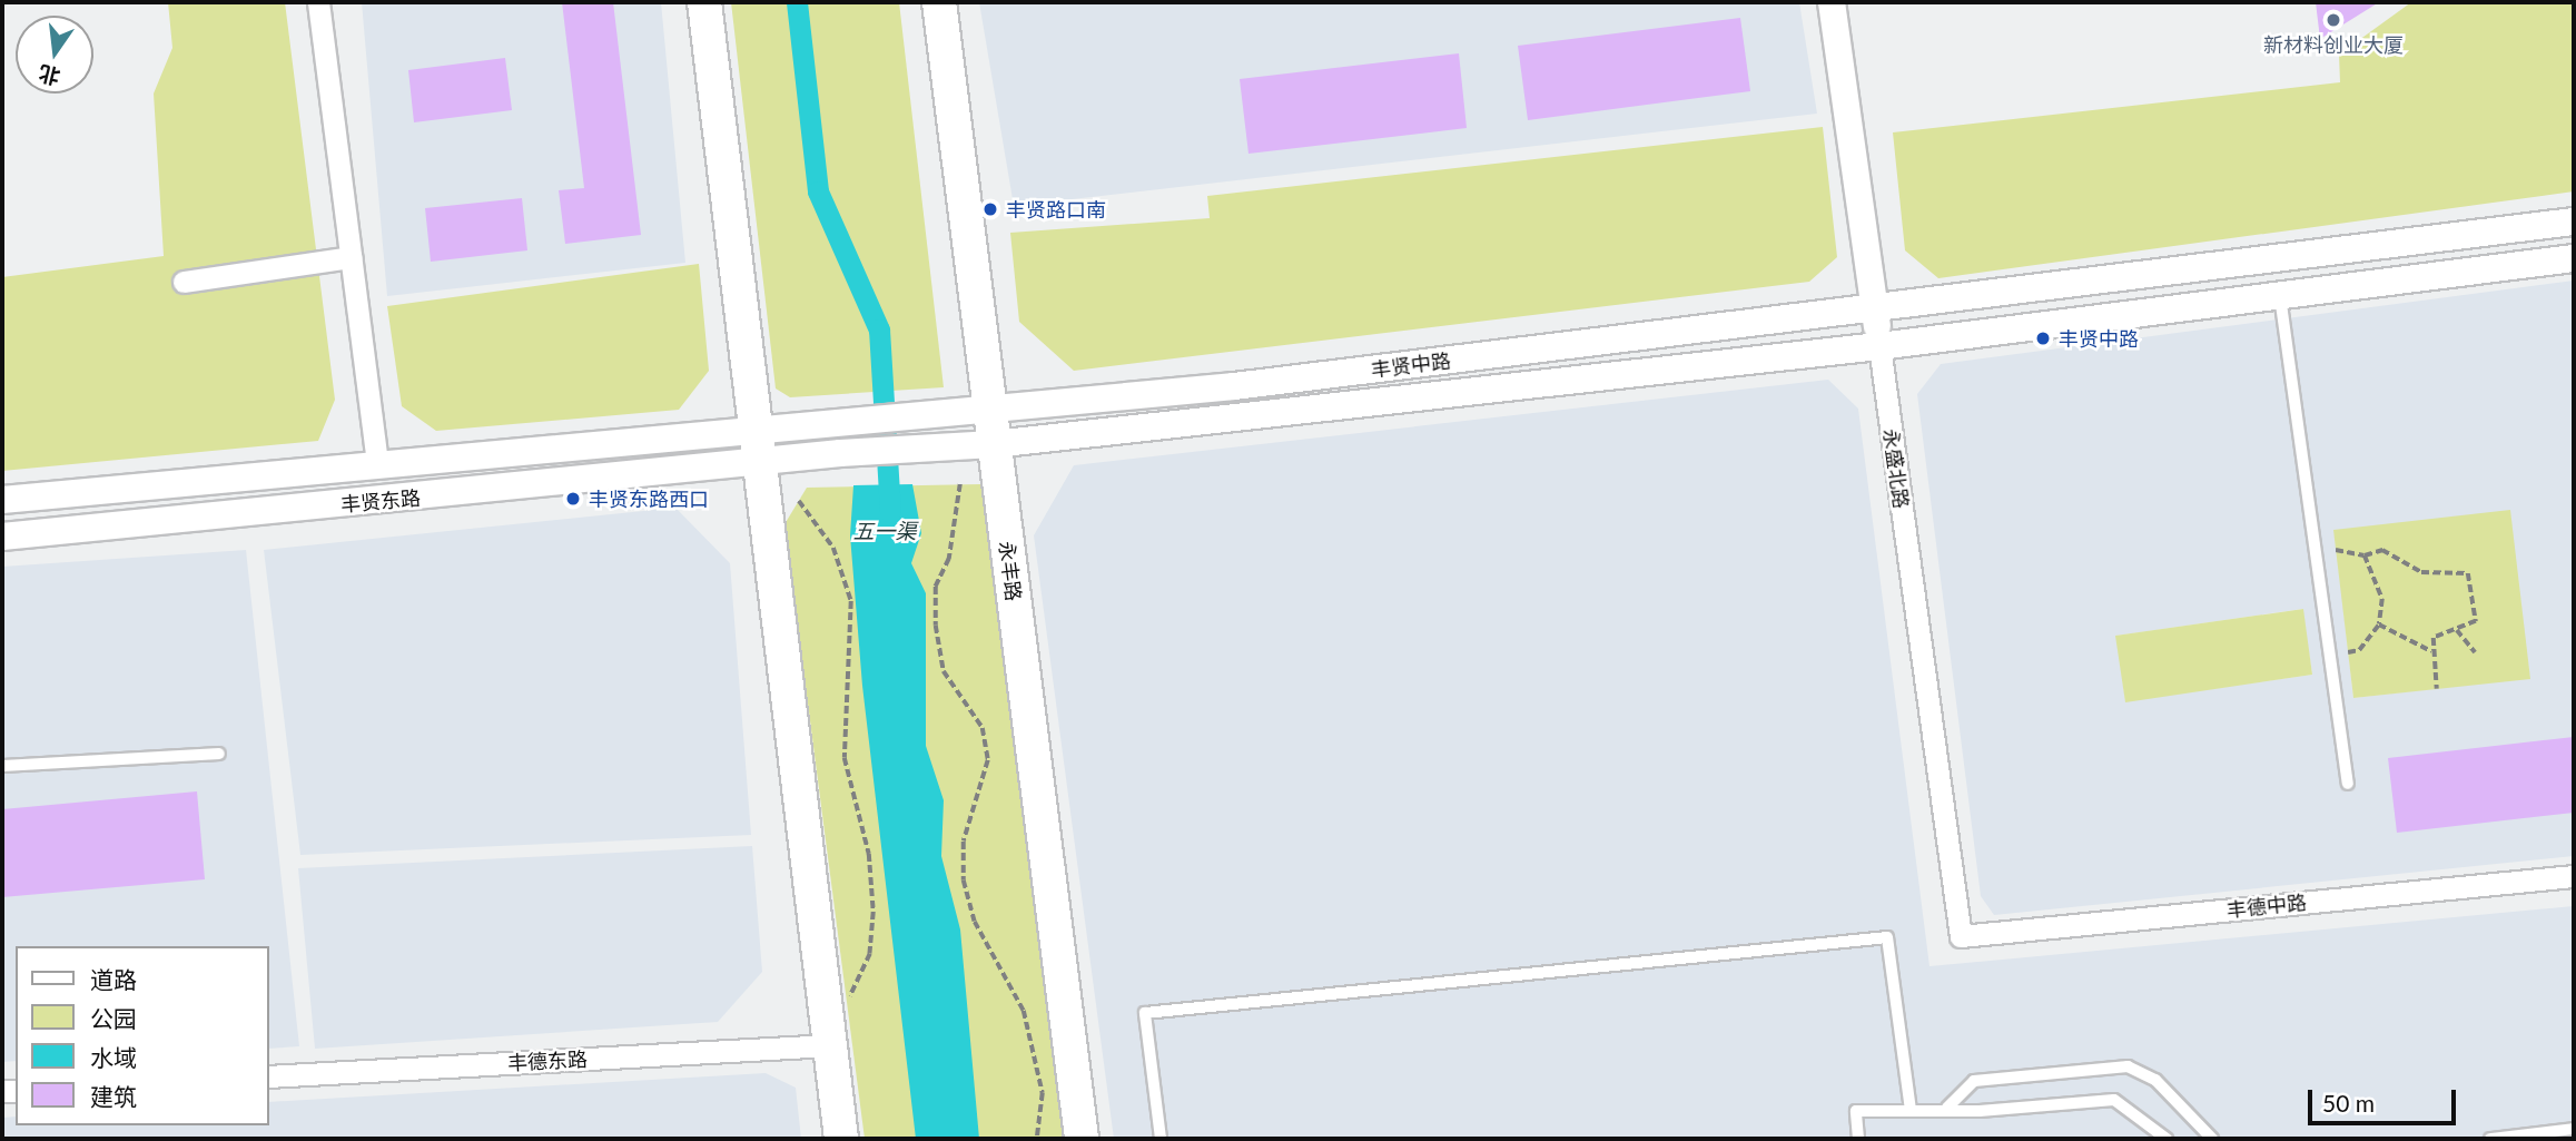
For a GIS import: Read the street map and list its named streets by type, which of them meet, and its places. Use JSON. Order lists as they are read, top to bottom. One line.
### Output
{"streets":{"main road":["永丰路"],"street":["丰贤中路","永盛北路","丰贤东路","丰德中路","丰德东路"]},"crossings":[["丰贤中路","永盛北路"],["丰贤中路","永丰路"],["永盛北路","丰德中路"]],"water":["五一渠"],"places":["新材料创业大厦","丰贤路口南","丰贤中路","丰贤东路西口"],"legend":["道路","公园","水域","建筑"],"scale_bar":"50 m","north":"bottom"}
